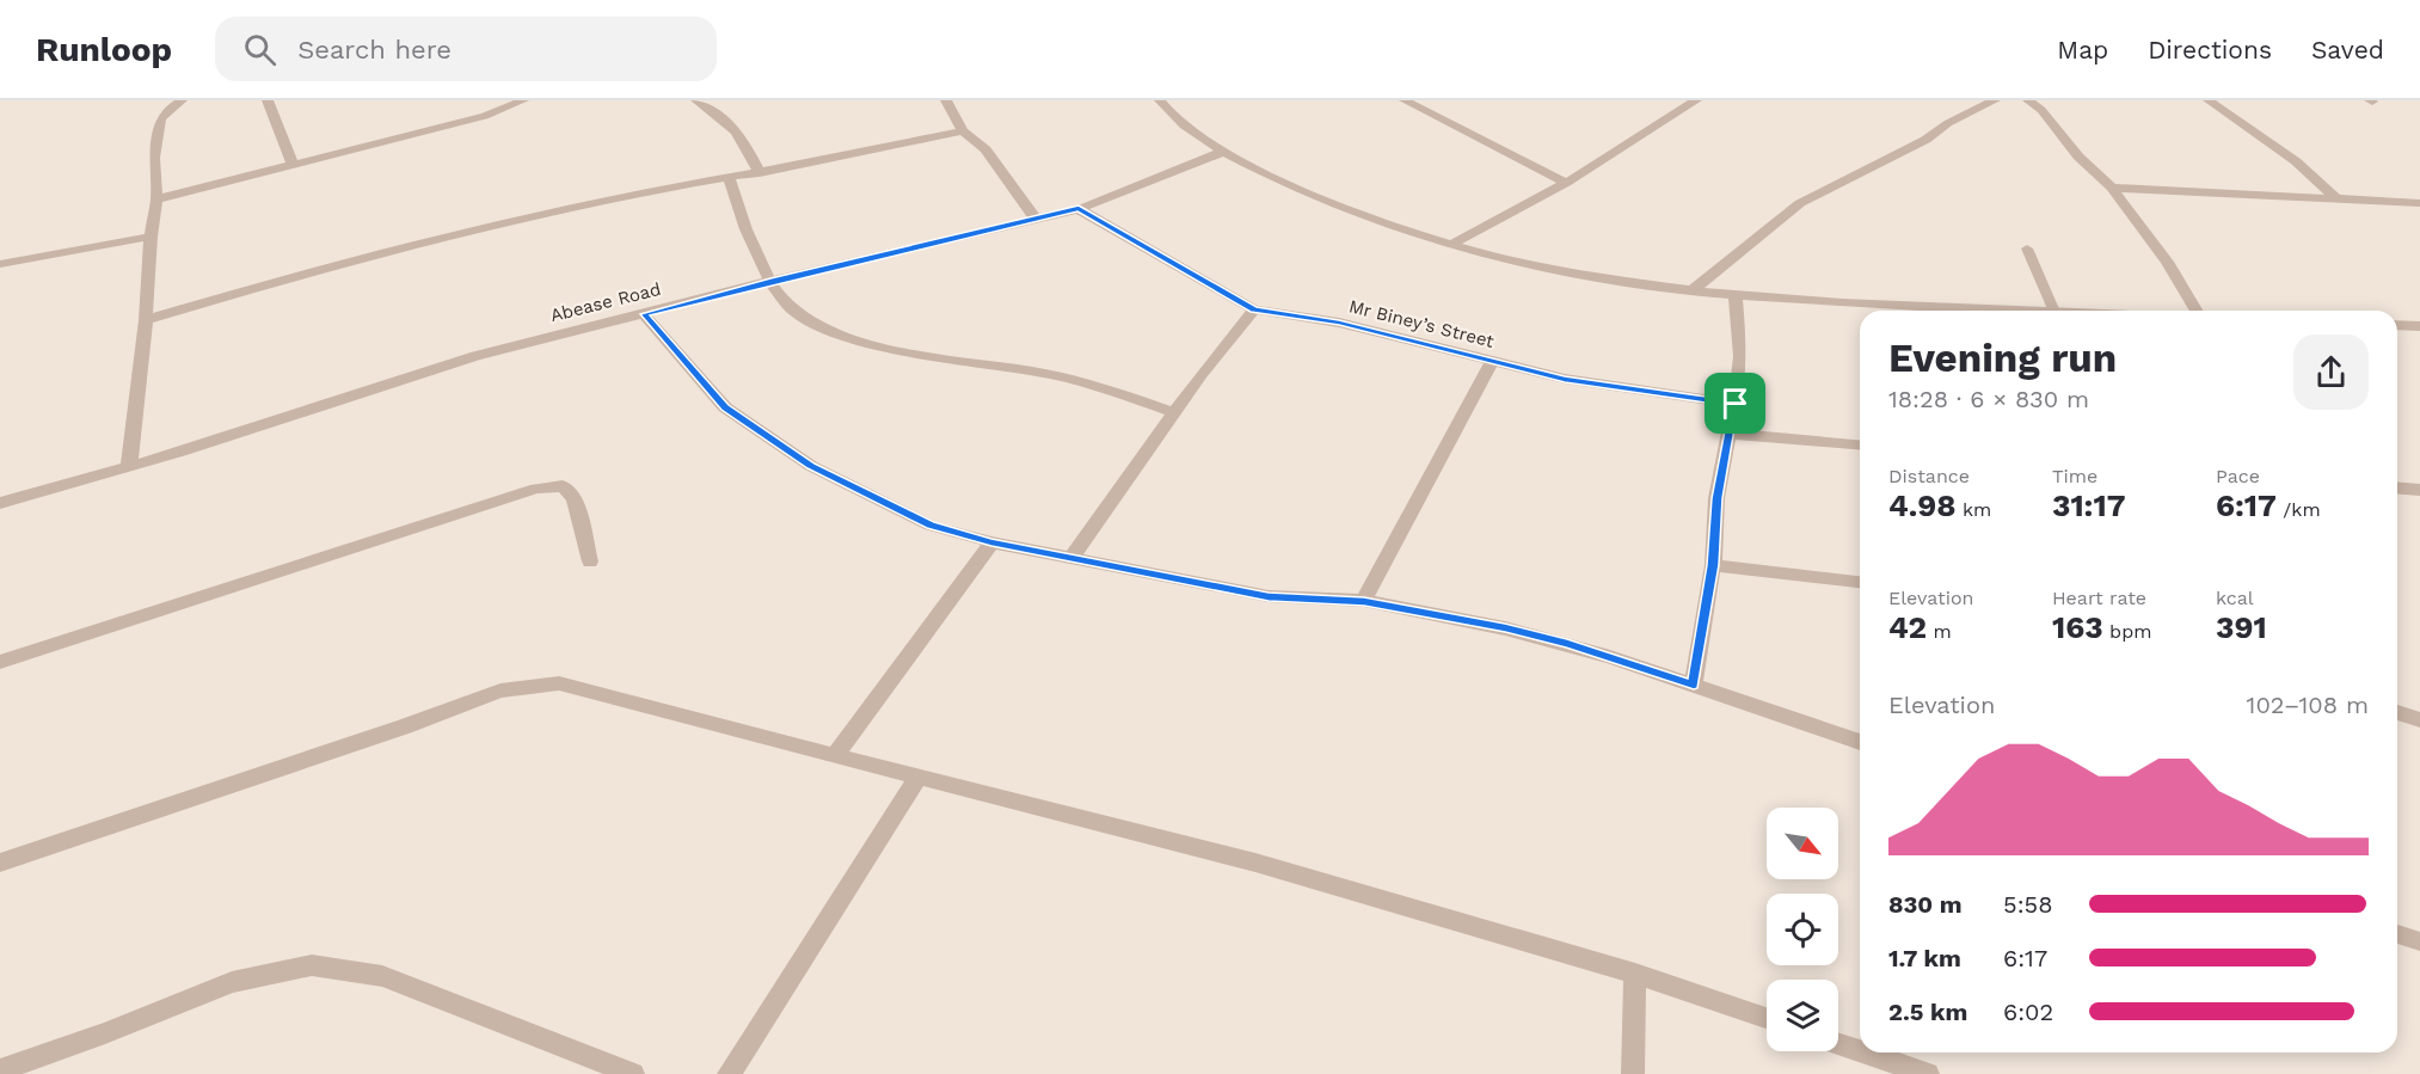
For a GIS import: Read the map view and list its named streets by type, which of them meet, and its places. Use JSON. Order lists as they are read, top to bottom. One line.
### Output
{"streets":{"street":["Abease Road","Mr Biney’s Street"]},"crossings":[["Abease Road","Mr Biney’s Street"]],"north":"bottom right","page":{"header":"Runloop","search":"Search here","nav":["Map","Directions","Saved"],"heading":["Evening run","18:28 · 6 × 830 m"],"stats":[["Distance","4.98 km"],["Time","31:17"],["Pace","6:17 /km"],["Elevation","42 m"],["Heart rate","163 bpm"],["kcal","391"]],"chart":["Elevation","102–108 m"],"list":[{"name":"830 m","note":"5:58"},{"name":"1.7 km","note":"6:17"},{"name":"2.5 km","note":"6:02"}]}}
